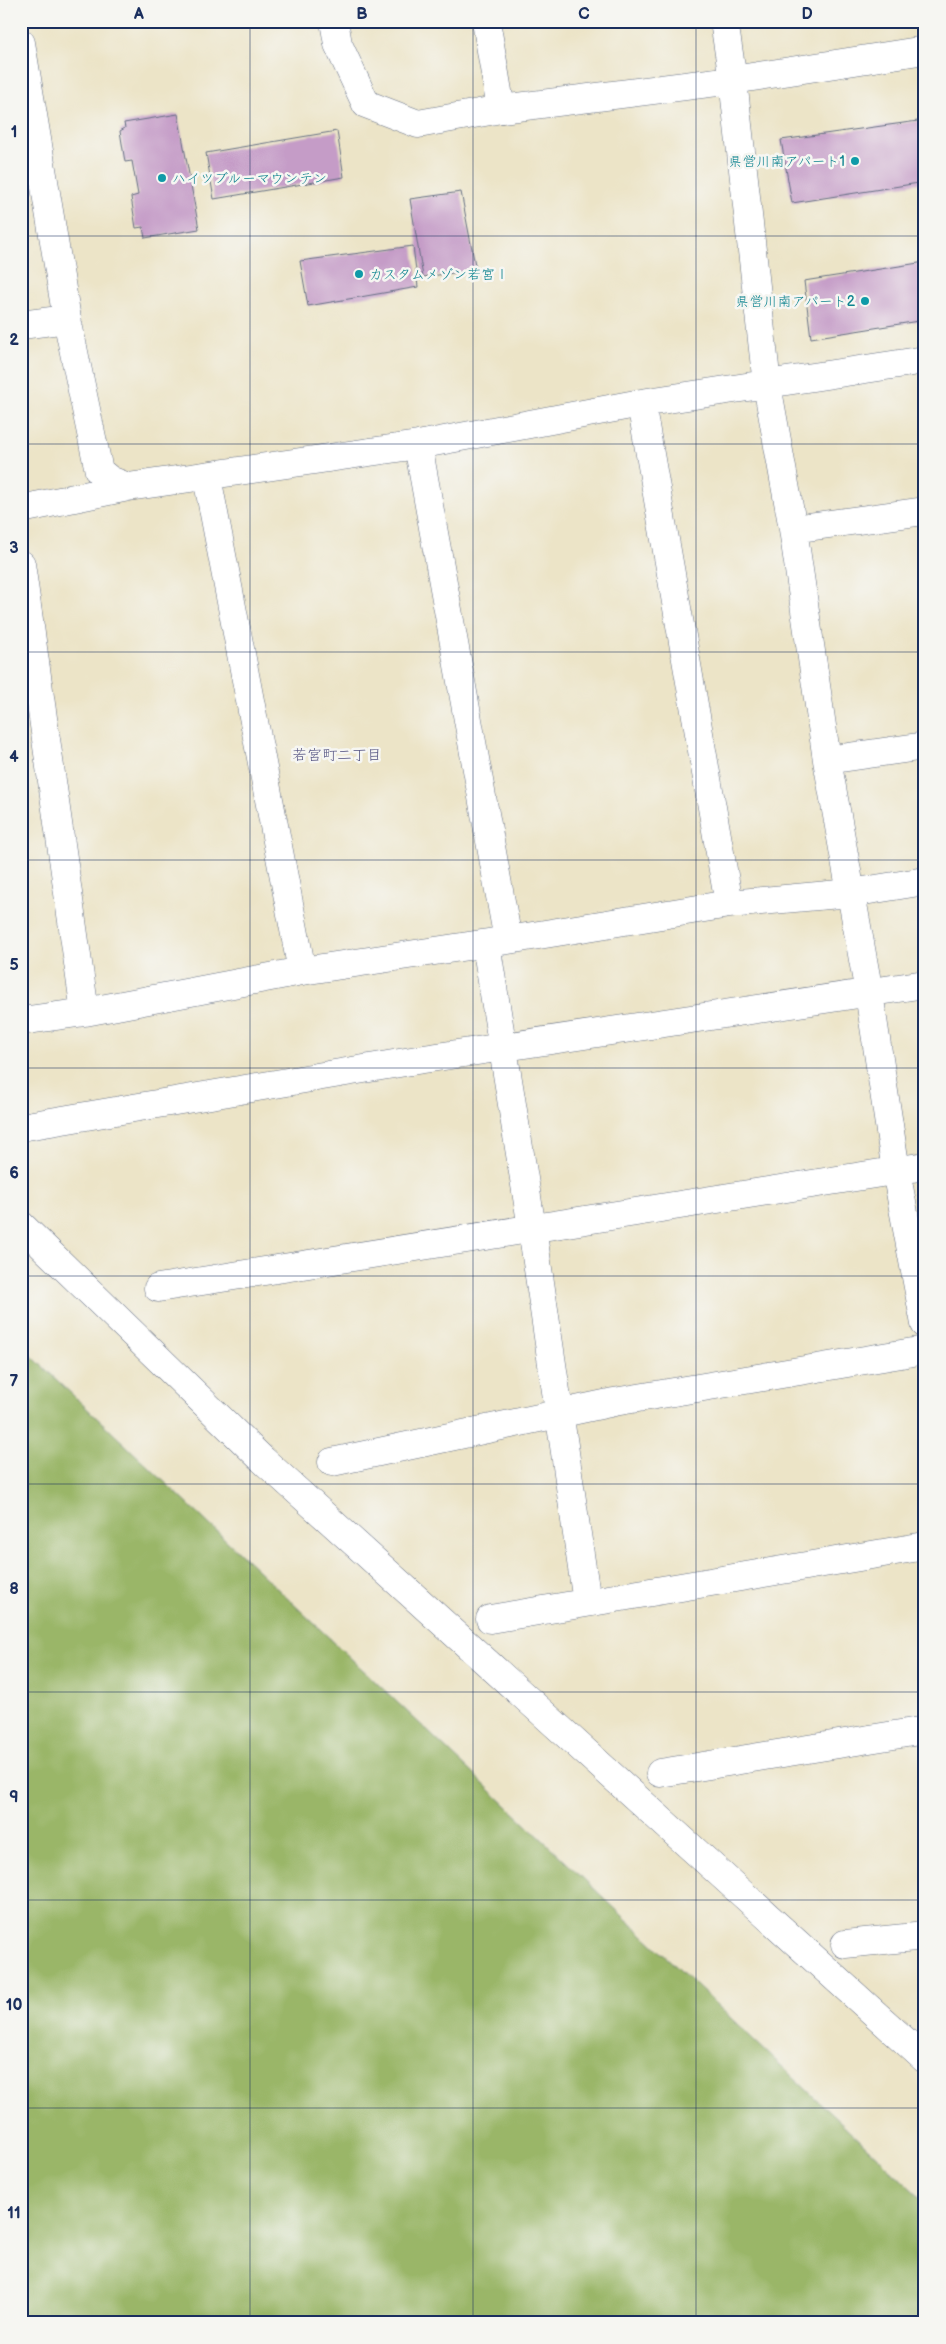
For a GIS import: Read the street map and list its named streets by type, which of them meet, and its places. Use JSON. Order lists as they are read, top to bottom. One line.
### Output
{"districts":["若宮町二丁目"],"places":["県営川南アパート1","ハイツブルーマウンテン","カスタムメゾン若宮Ⅰ","県営川南アパート2"],"grid":{"columns":["A","B","C","D"],"rows":["1","2","3","4","5","6","7","8","9","10","11"]}}
